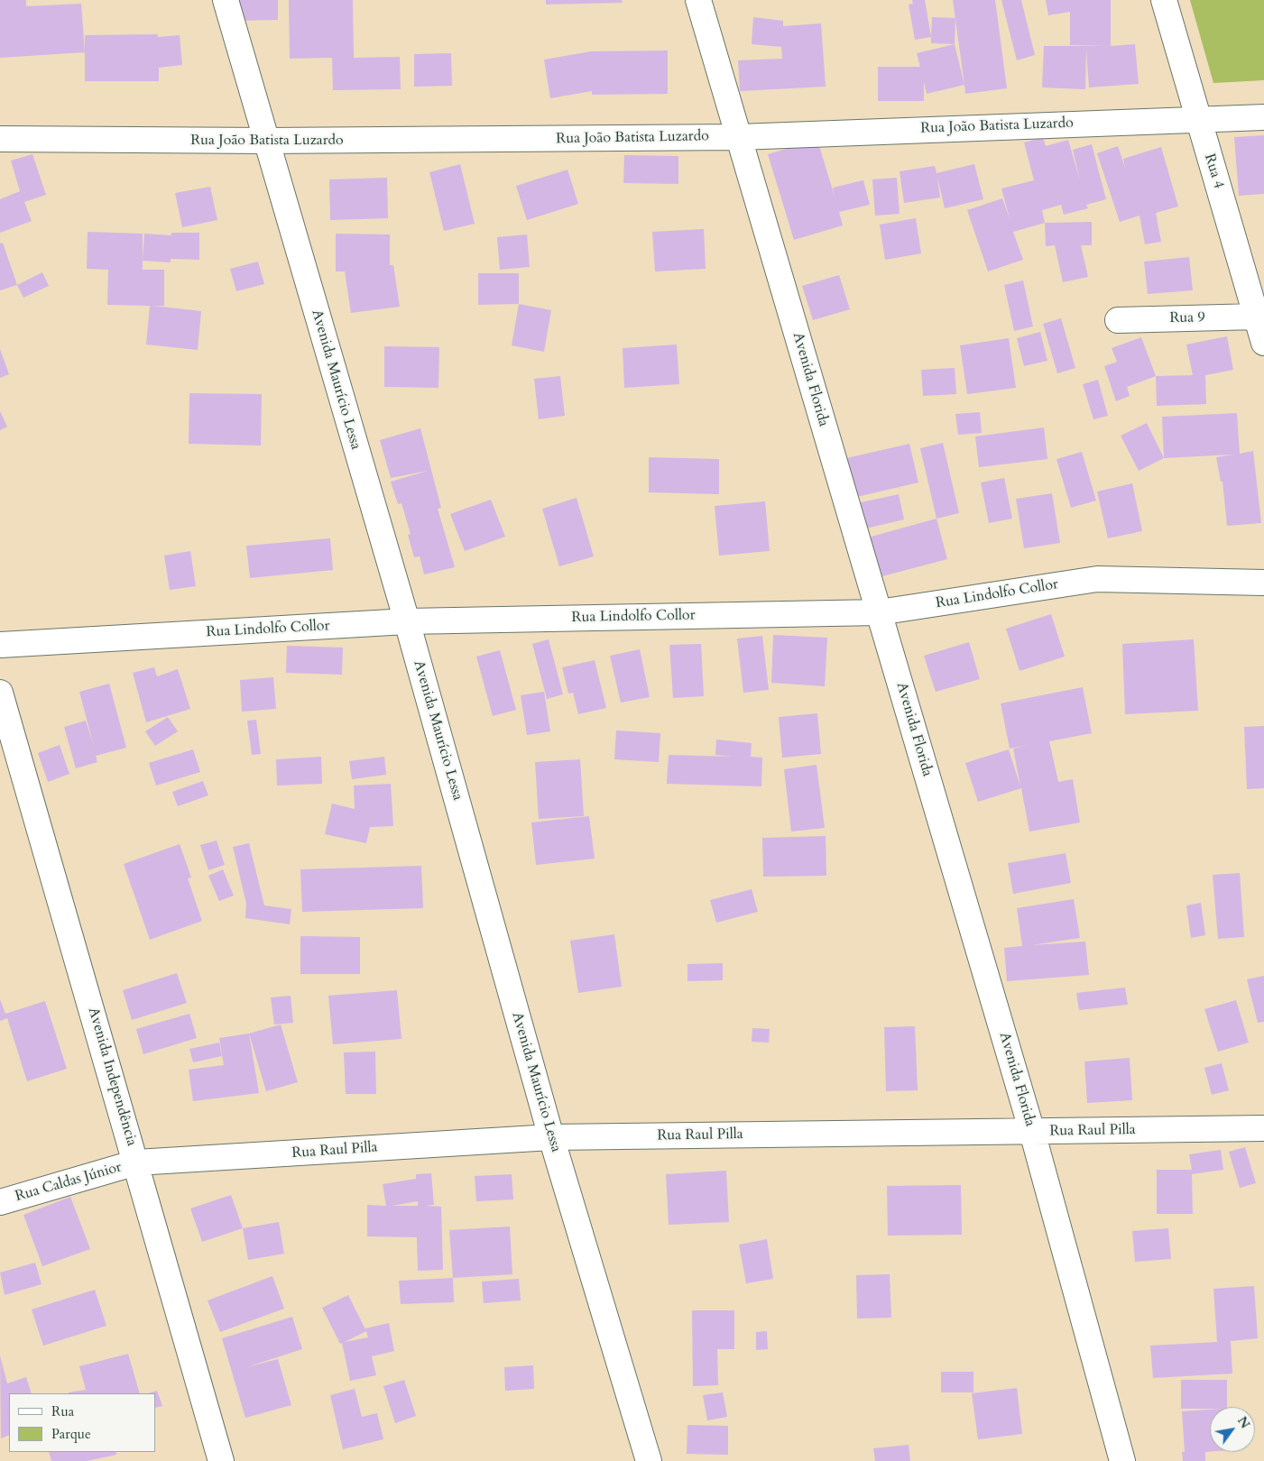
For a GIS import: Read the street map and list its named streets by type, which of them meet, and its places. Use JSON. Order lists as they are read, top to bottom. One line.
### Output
{"streets":{"street":["Rua João Batista Luzardo","Rua 4","Rua 9","Avenida Maurício Lessa","Avenida Florida","Rua Lindolfo Collor","Avenida Independência","Rua Raul Pilla","Rua Caldas Júnior"]},"crossings":[["Rua João Batista Luzardo","Rua 4"],["Rua João Batista Luzardo","Avenida Maurício Lessa"],["Rua João Batista Luzardo","Avenida Florida"],["Rua 4","Rua 9"],["Avenida Maurício Lessa","Rua Lindolfo Collor"],["Avenida Maurício Lessa","Rua Raul Pilla"],["Avenida Florida","Rua Lindolfo Collor"],["Avenida Florida","Rua Raul Pilla"],["Avenida Independência","Rua Raul Pilla"],["Avenida Independência","Rua Caldas Júnior"],["Rua Raul Pilla","Rua Caldas Júnior"]],"legend":["Rua","Parque"],"north":"top right"}
